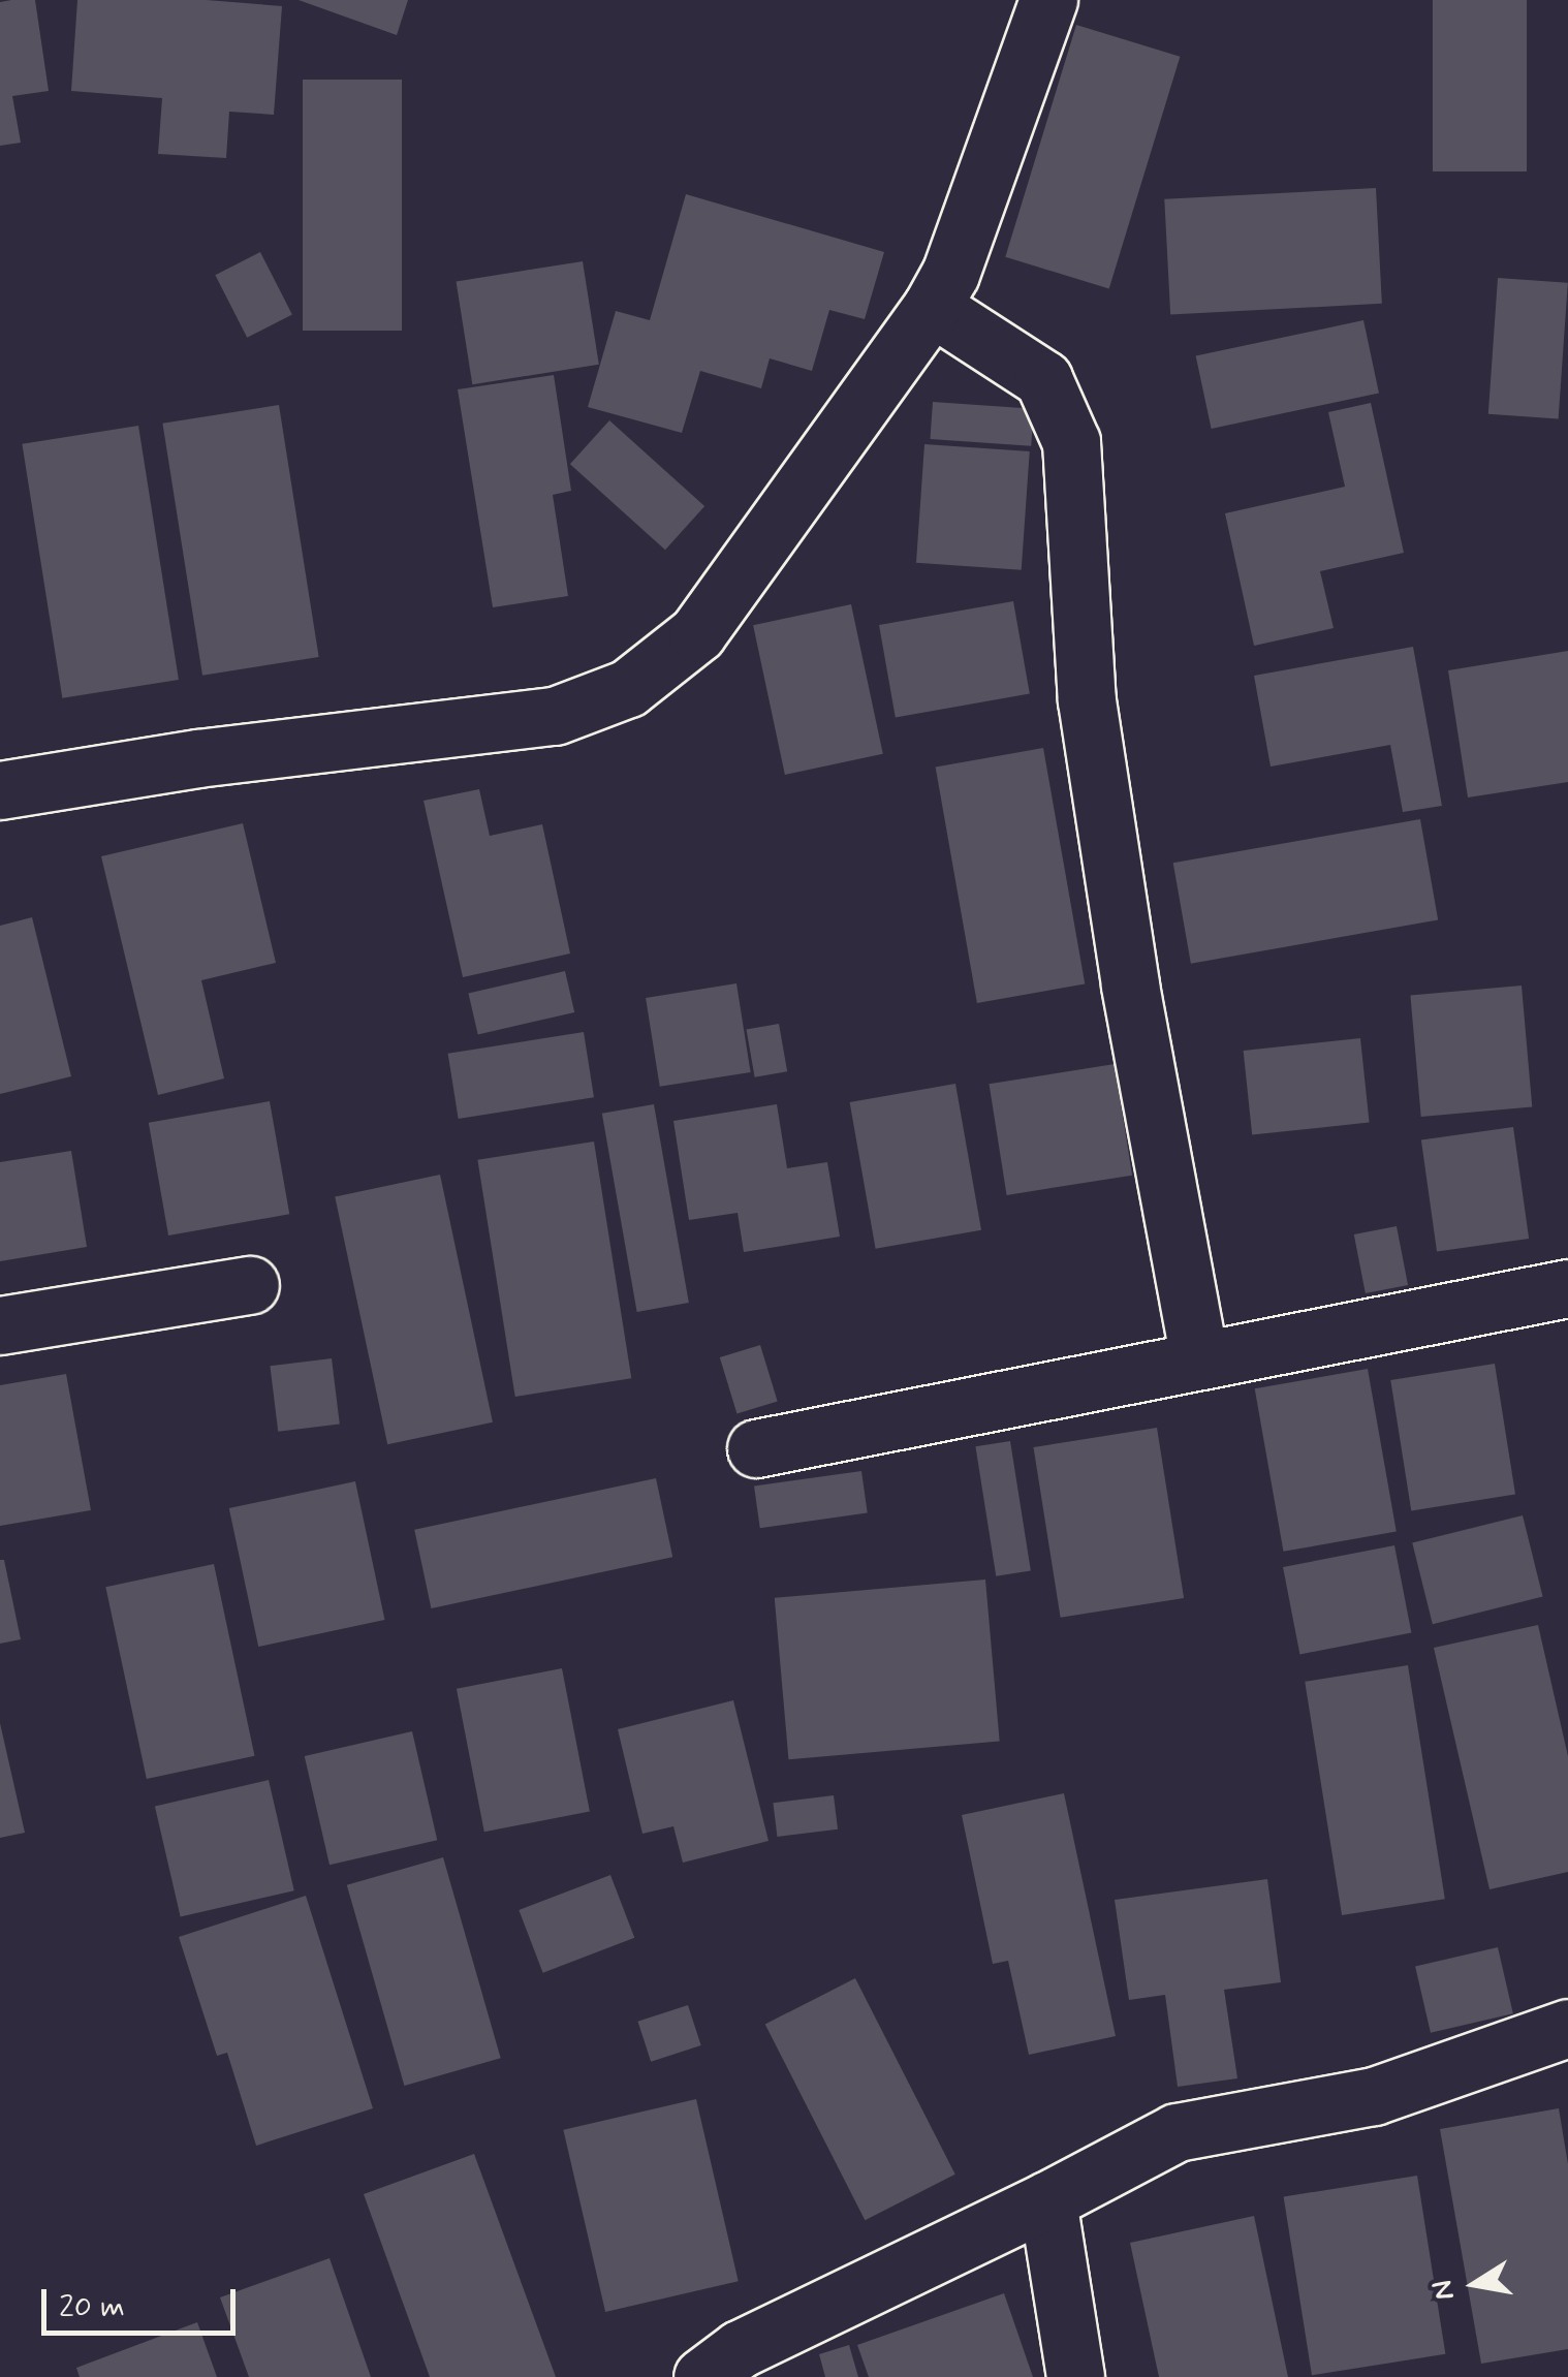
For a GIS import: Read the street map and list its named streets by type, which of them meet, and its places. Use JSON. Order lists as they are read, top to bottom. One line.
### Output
{"scale_bar":"20 m","north":"left"}
